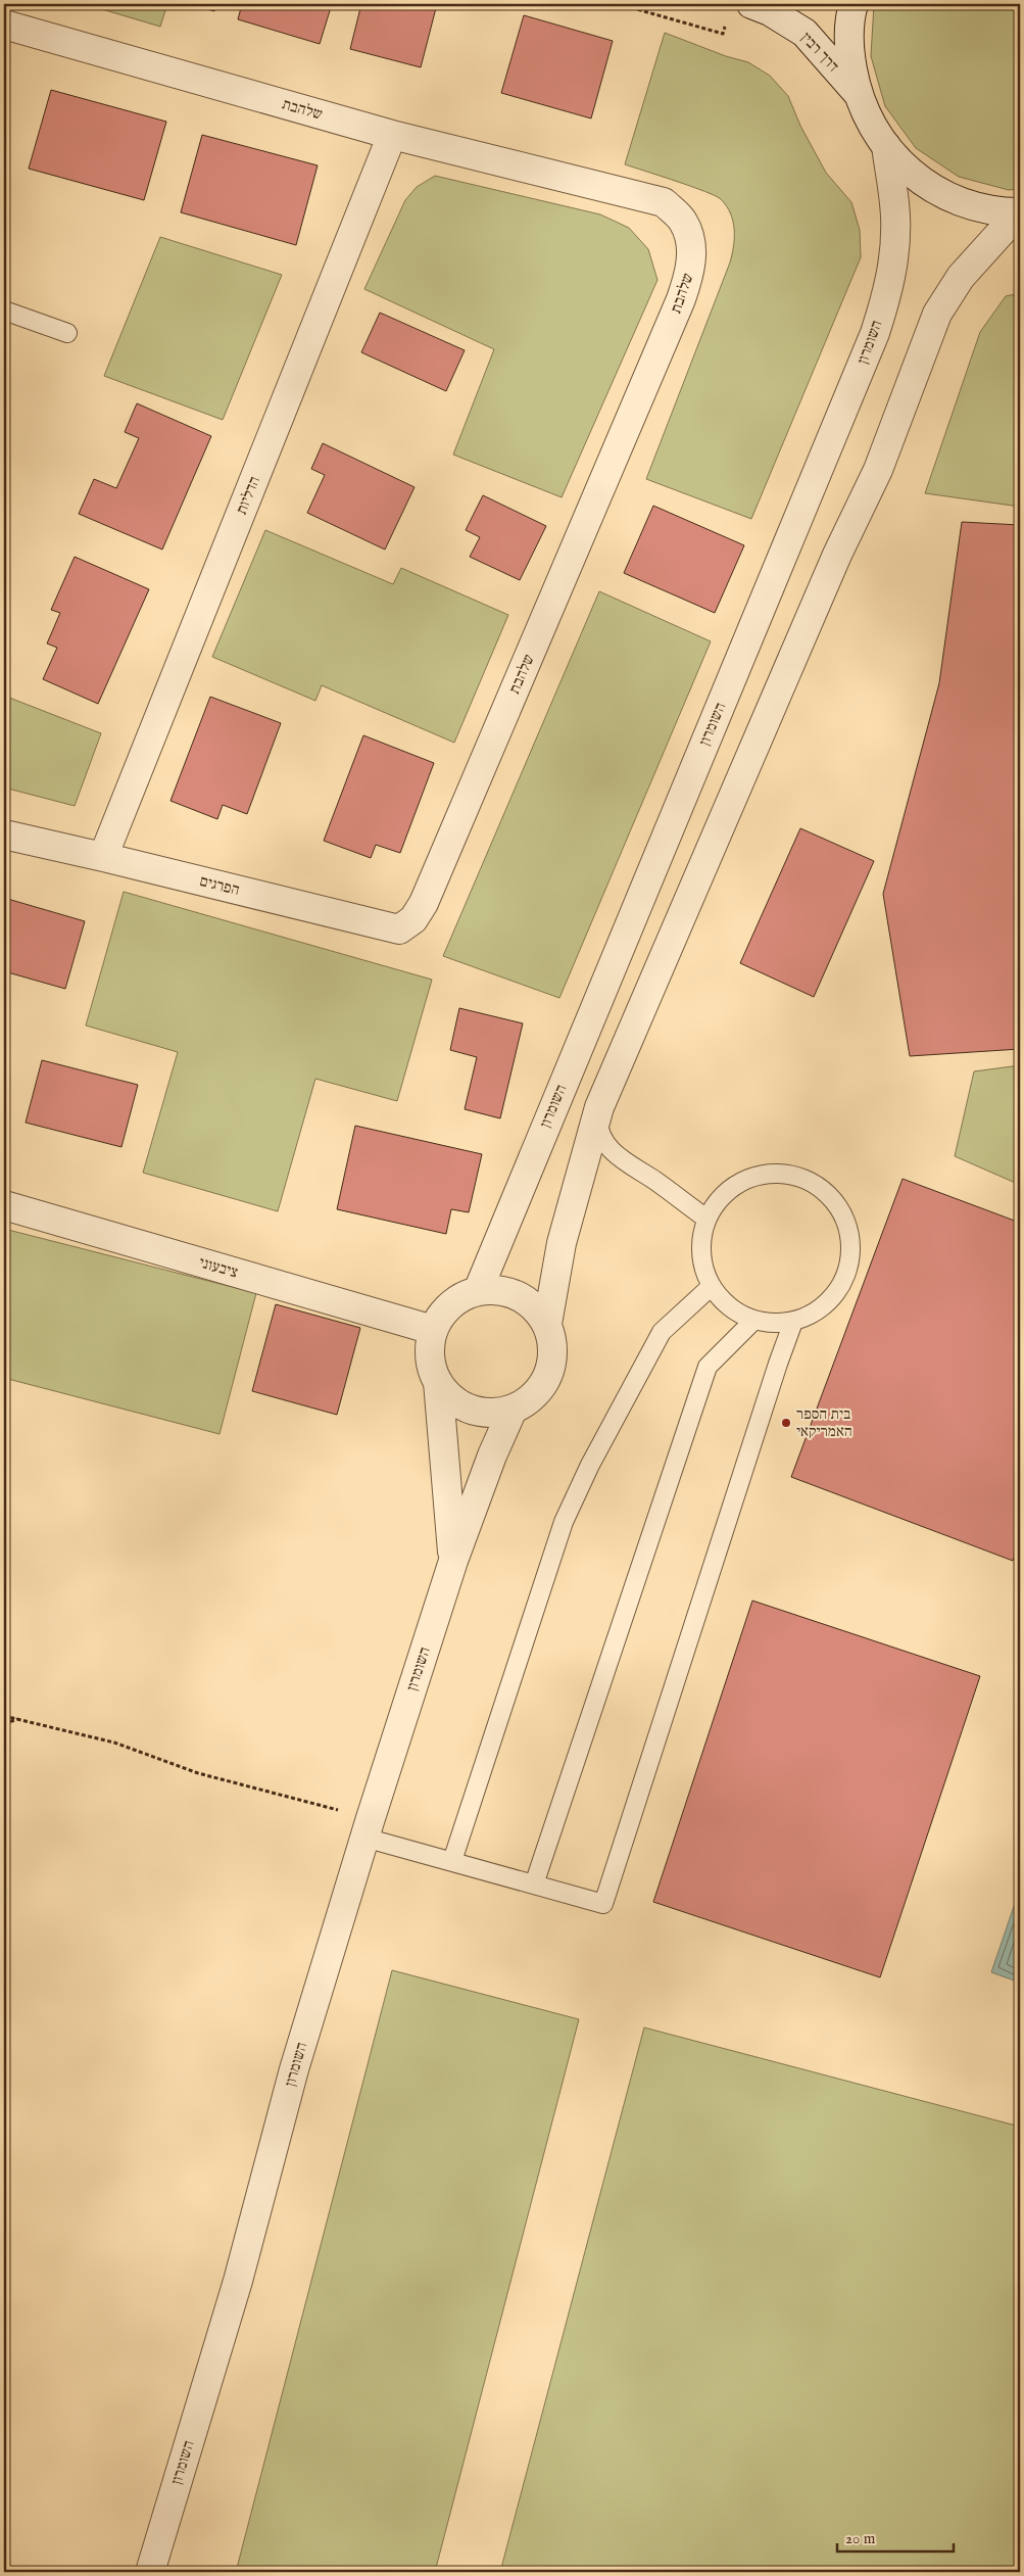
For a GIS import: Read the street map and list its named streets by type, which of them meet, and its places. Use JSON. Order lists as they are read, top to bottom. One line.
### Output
{"streets":{"street":["דרך רבין","שלהבת","השומרון","הדליות","הפרגים","ציבעוני"]},"crossings":[["שלהבת","הדליות"],["שלהבת","הפרגים"],["השומרון","ציבעוני"],["הדליות","הפרגים"]],"places":["בית הספר האמריקאי"],"scale_bar":"20 m"}
